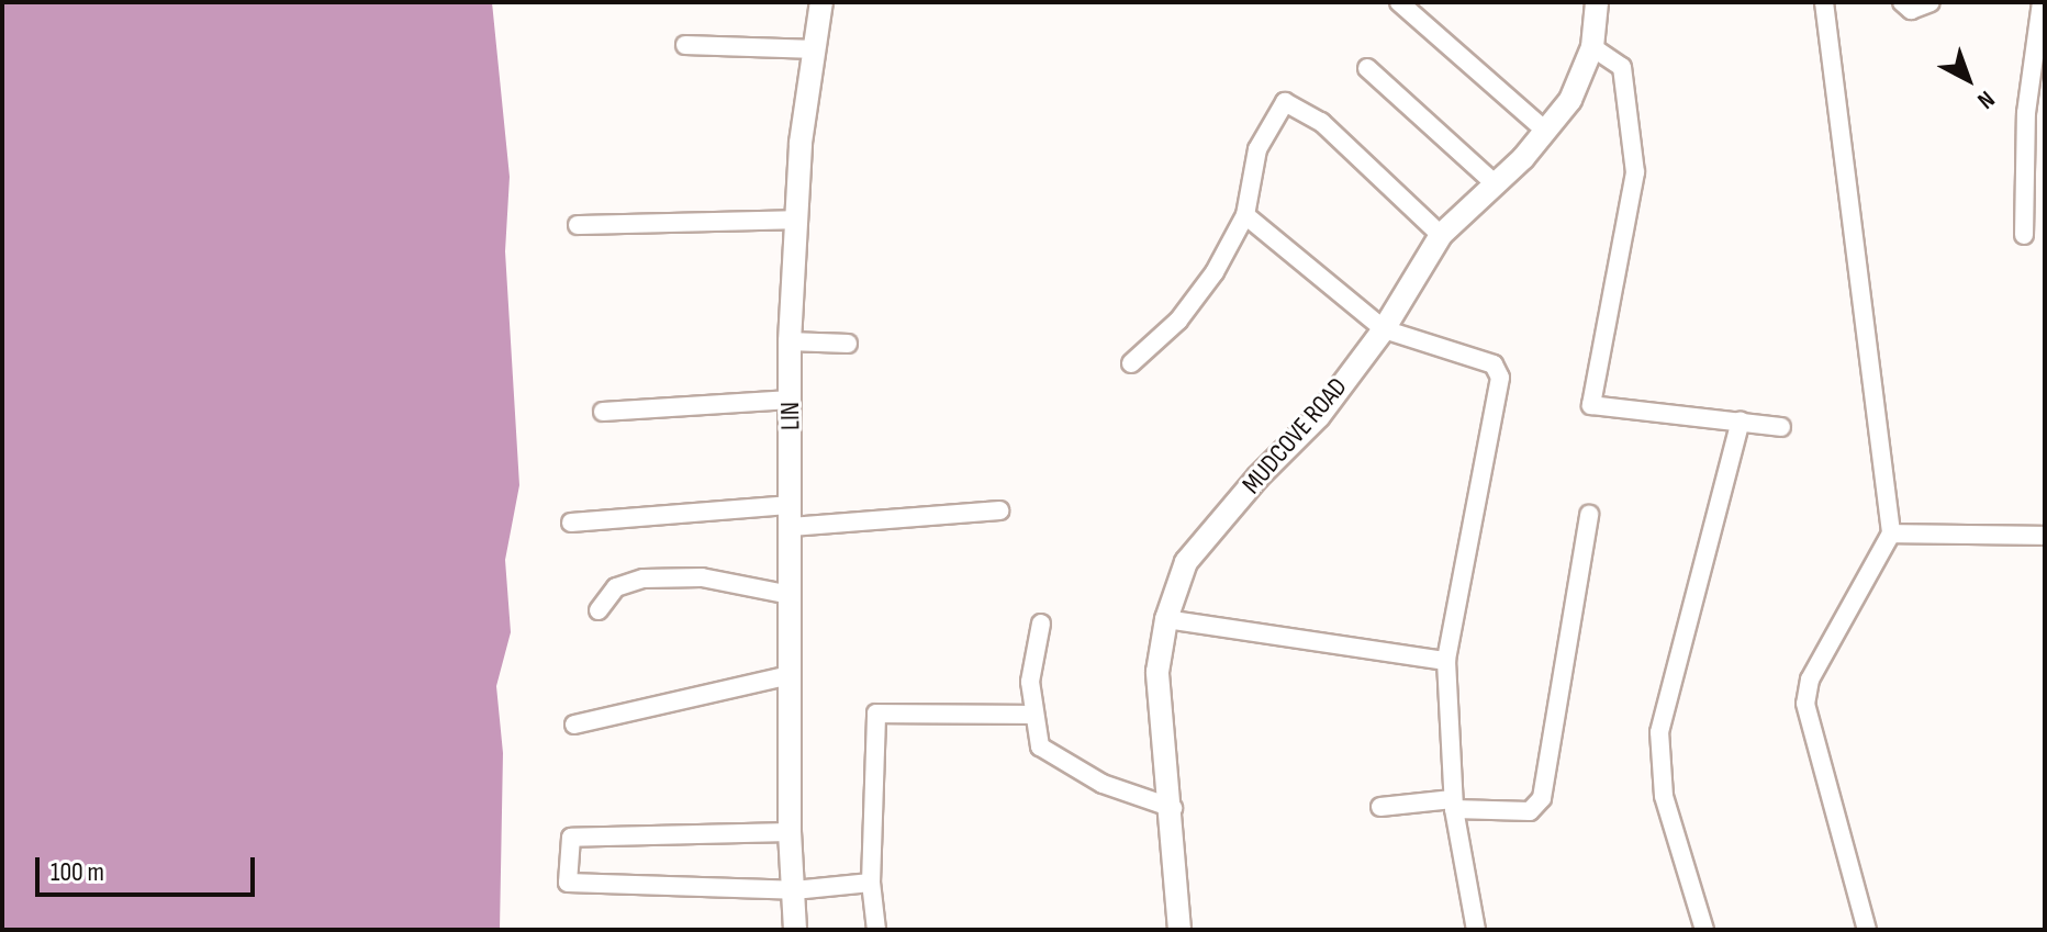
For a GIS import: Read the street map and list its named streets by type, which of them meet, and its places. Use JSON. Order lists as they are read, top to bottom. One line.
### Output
{"streets":{"street":["LIN","MUDCOVE ROAD"]},"scale_bar":"100 m","north":"bottom right"}
